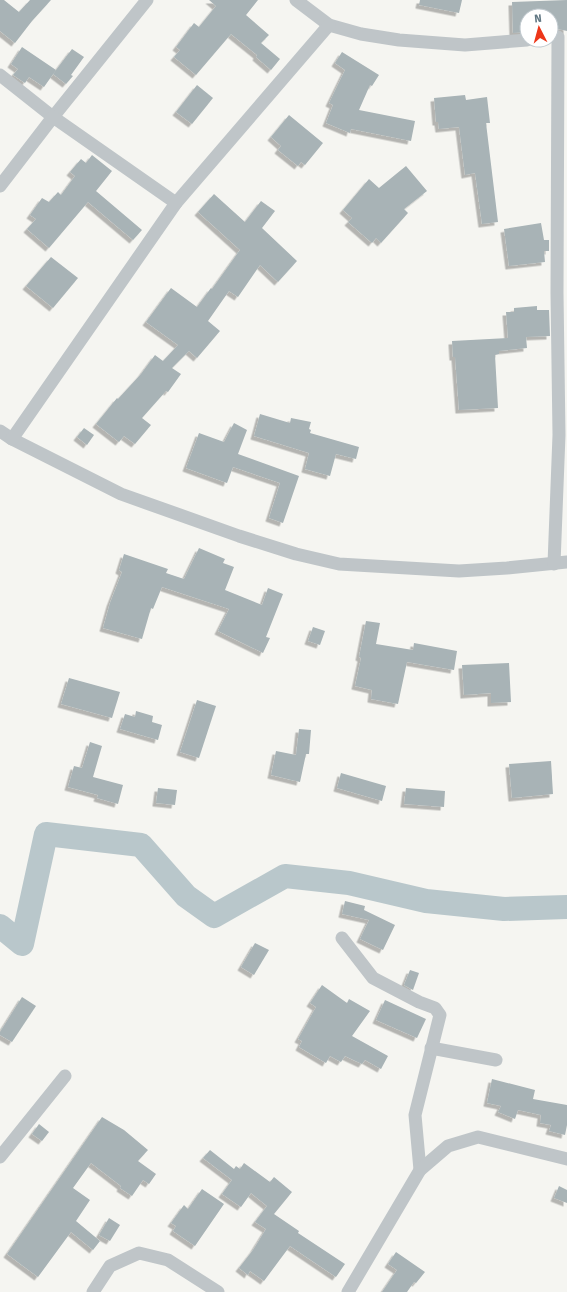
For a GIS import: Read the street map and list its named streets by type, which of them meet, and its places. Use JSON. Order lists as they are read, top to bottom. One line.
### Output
{"north":"top"}
